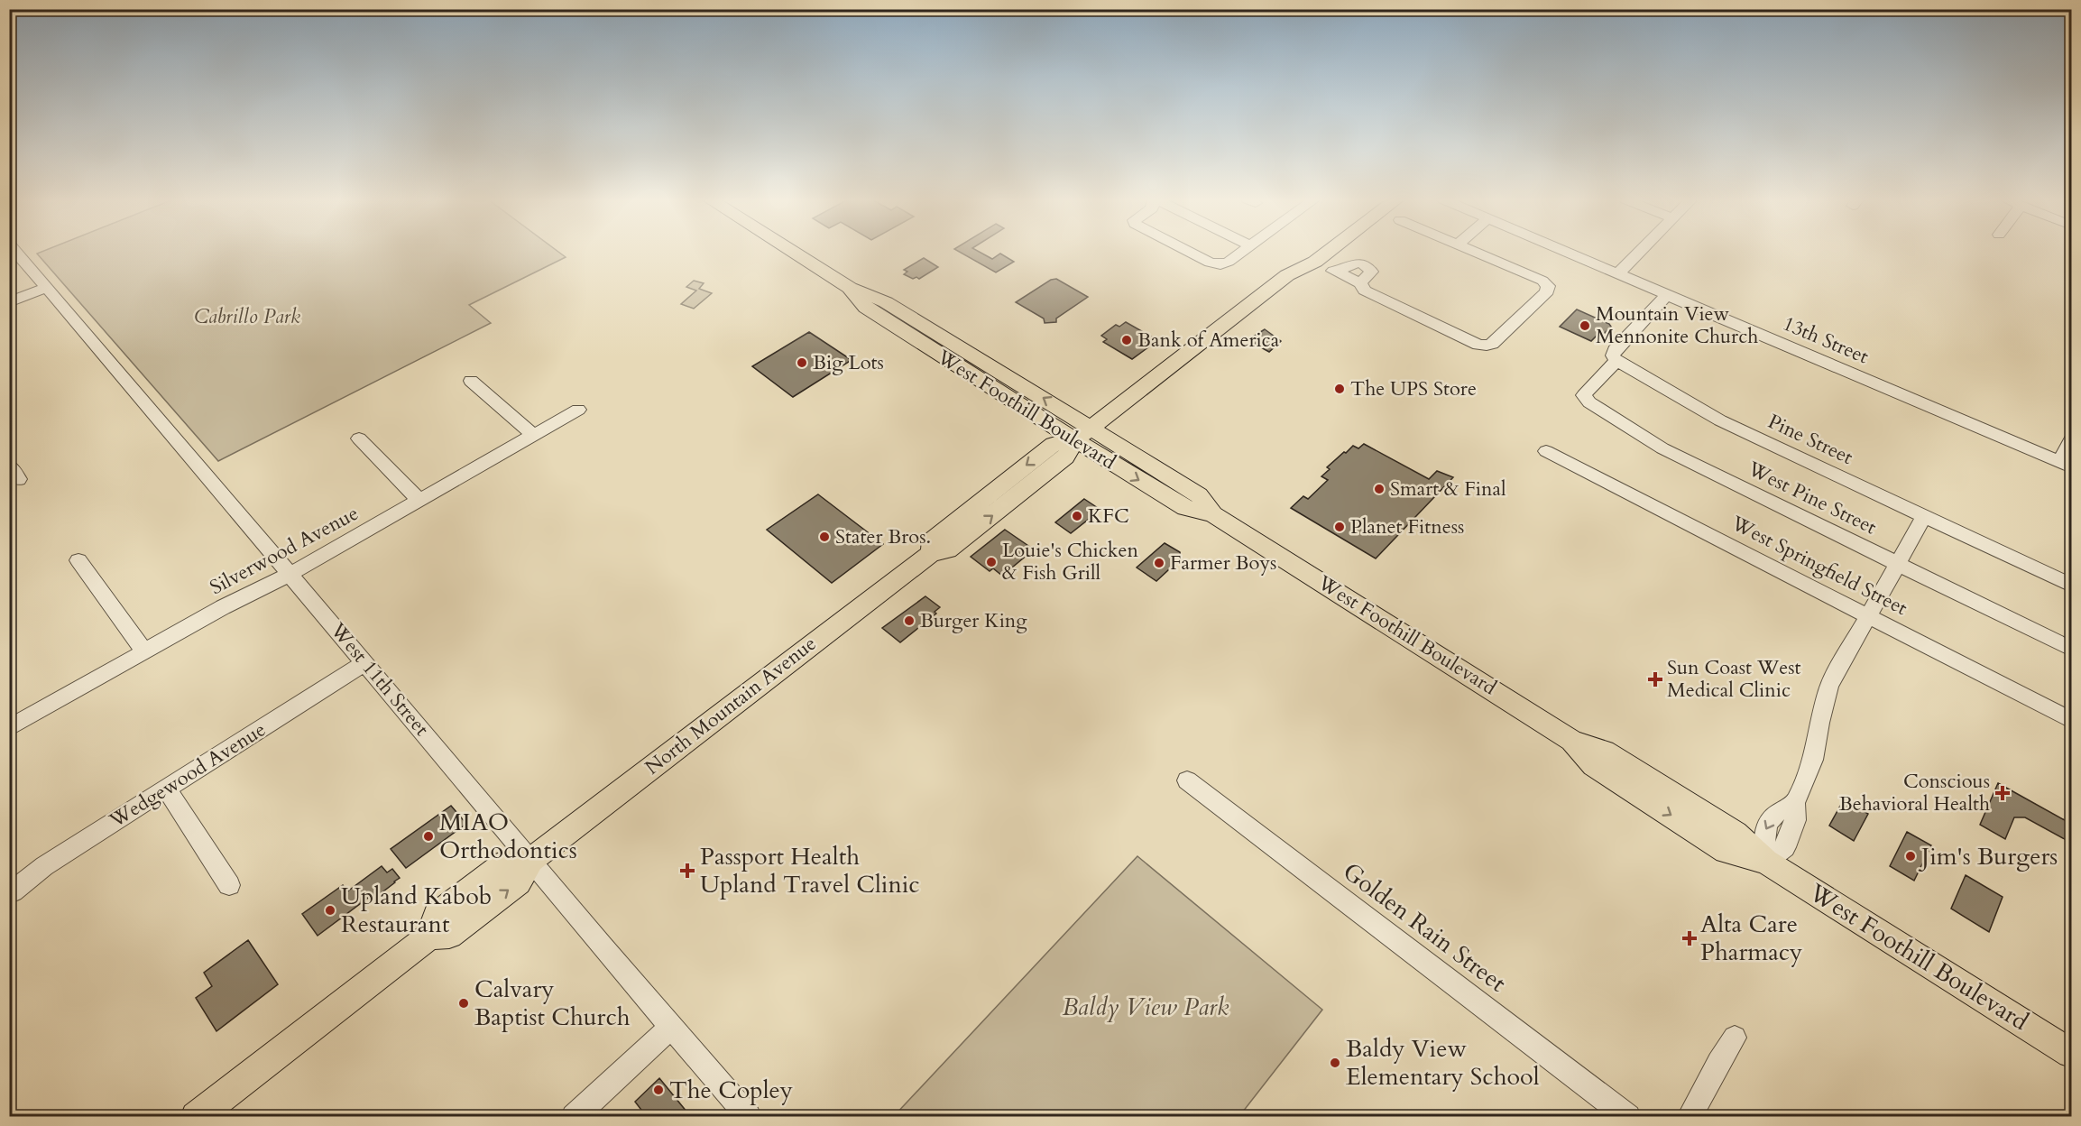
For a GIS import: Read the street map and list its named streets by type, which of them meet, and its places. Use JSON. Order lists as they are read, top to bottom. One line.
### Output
{"streets":{"main road":["West Foothill Boulevard","North Mountain Avenue"],"street":["13th Street","Pine Street","West Pine Street","Silverwood Avenue","West Springfield Street","West 11th Street","Wedgewood Avenue","Golden Rain Street"]},"crossings":[["West Foothill Boulevard","North Mountain Avenue"],["Pine Street","West Pine Street"],["Silverwood Avenue","West 11th Street"],["West 11th Street","North Mountain Avenue"],["West 11th Street","Wedgewood Avenue"]],"parks":["Cabrillo Park","Baldy View Park"],"places":{"other":["Mountain View Mennonite Church","Bank of America","Big Lots","The UPS Store","Smart & Final","KFC","Planet Fitness","Stater Bros.","Louie's Chicken & Fish Grill","Farmer Boys","Burger King","MIAO Orthodontics","Jim's Burgers","Upland Kabob Restaurant","Calvary Baptist Church","Baldy View Elementary School","The Copley"],"health":["Sun Coast West Medical Clinic","Conscious Behavioral Health","Passport Health Upland Travel Clinic","Alta Care Pharmacy"]}}
